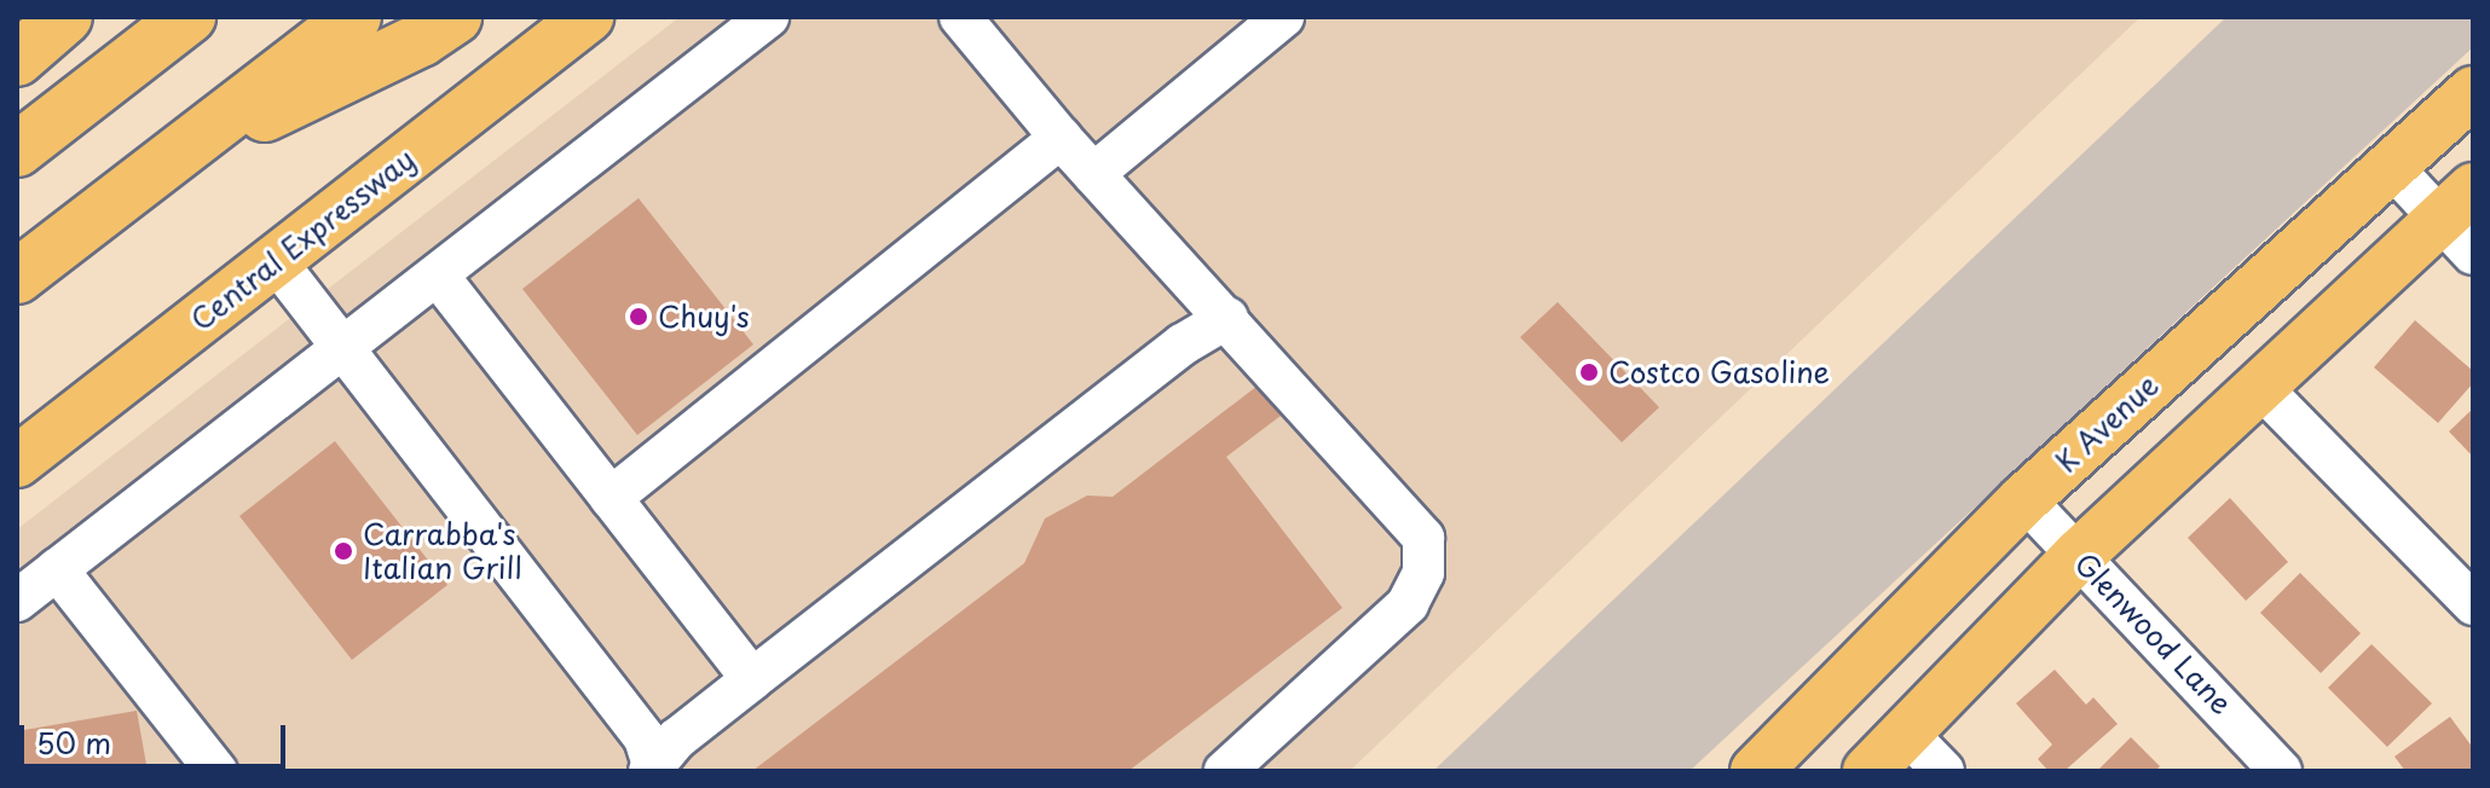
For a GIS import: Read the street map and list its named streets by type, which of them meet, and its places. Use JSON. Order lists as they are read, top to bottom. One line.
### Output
{"streets":{"main road":["Central Expressway","K Avenue"],"street":["Glenwood Lane"]},"crossings":[["K Avenue","Glenwood Lane"]],"places":["Chuy's","Costco Gasoline","Carrabba's Italian Grill"],"scale_bar":"50 m"}
